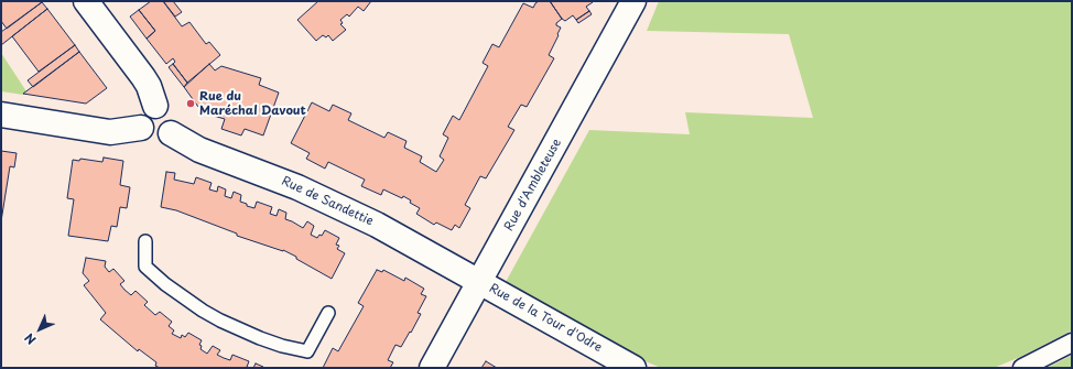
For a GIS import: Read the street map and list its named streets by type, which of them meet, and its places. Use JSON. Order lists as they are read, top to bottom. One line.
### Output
{"streets":{"street":["Rue d'Ambleteuse","Rue de Sandettie","Rue de la Tour d'Odre"]},"crossings":[["Rue d'Ambleteuse","Rue de Sandettie"],["Rue d'Ambleteuse","Rue de la Tour d'Odre"],["Rue de Sandettie","Rue de la Tour d'Odre"]],"places":["Rue du Maréchal Davout"],"north":"bottom left"}
